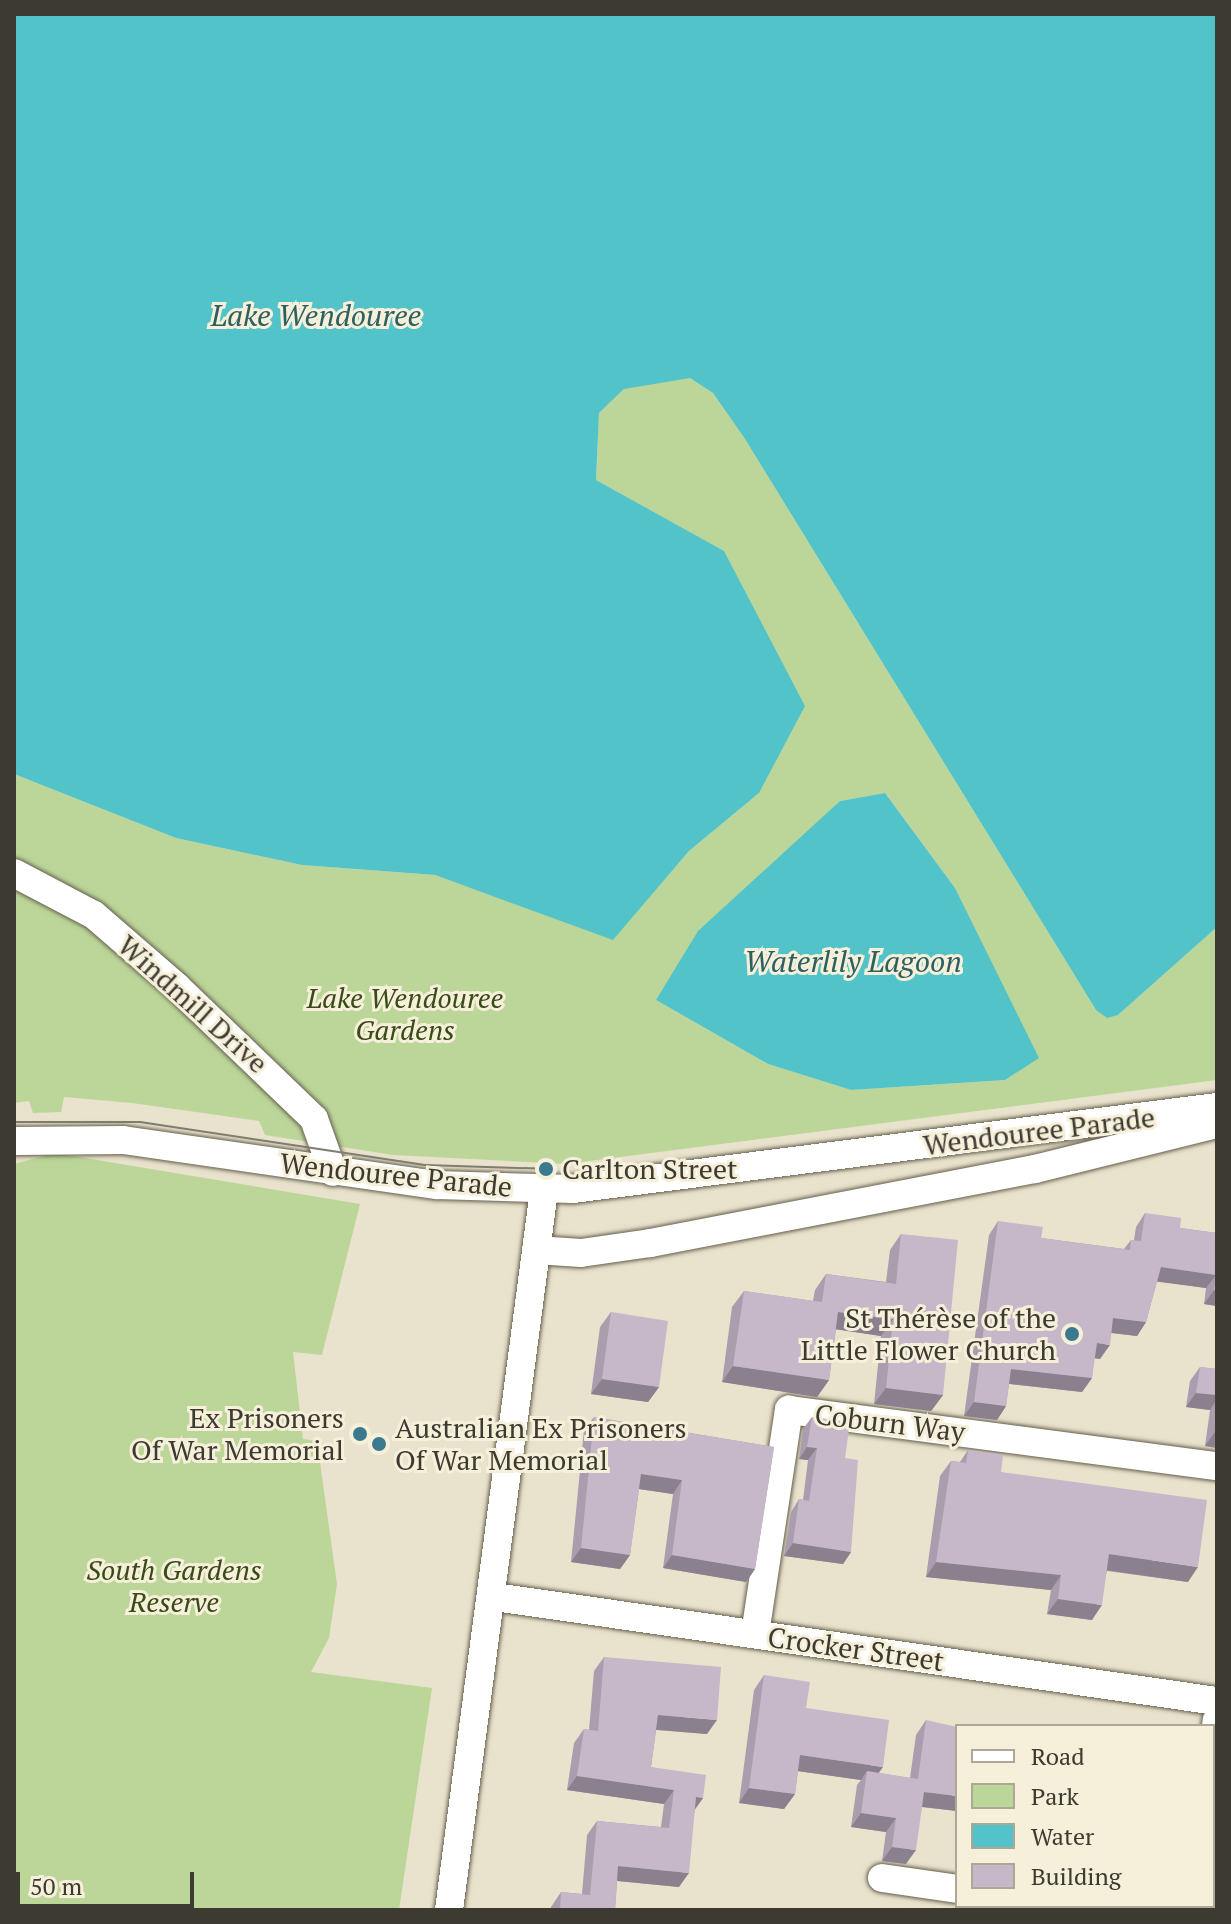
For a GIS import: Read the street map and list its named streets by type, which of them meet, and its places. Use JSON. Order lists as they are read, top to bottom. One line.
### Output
{"streets":{"street":["Windmill Drive","Wendouree Parade","Coburn Way","Crocker Street"]},"crossings":[["Windmill Drive","Wendouree Parade"],["Coburn Way","Crocker Street"]],"water":["Lake Wendouree","Waterlily Lagoon"],"parks":["Lake Wendouree Gardens","South Gardens Reserve"],"places":["Carlton Street","St Thérèse of the Little Flower Church","Ex Prisoners Of War Memorial","Australian Ex Prisoners Of War Memorial"],"legend":["Road","Park","Water","Building"],"scale_bar":"50 m"}
